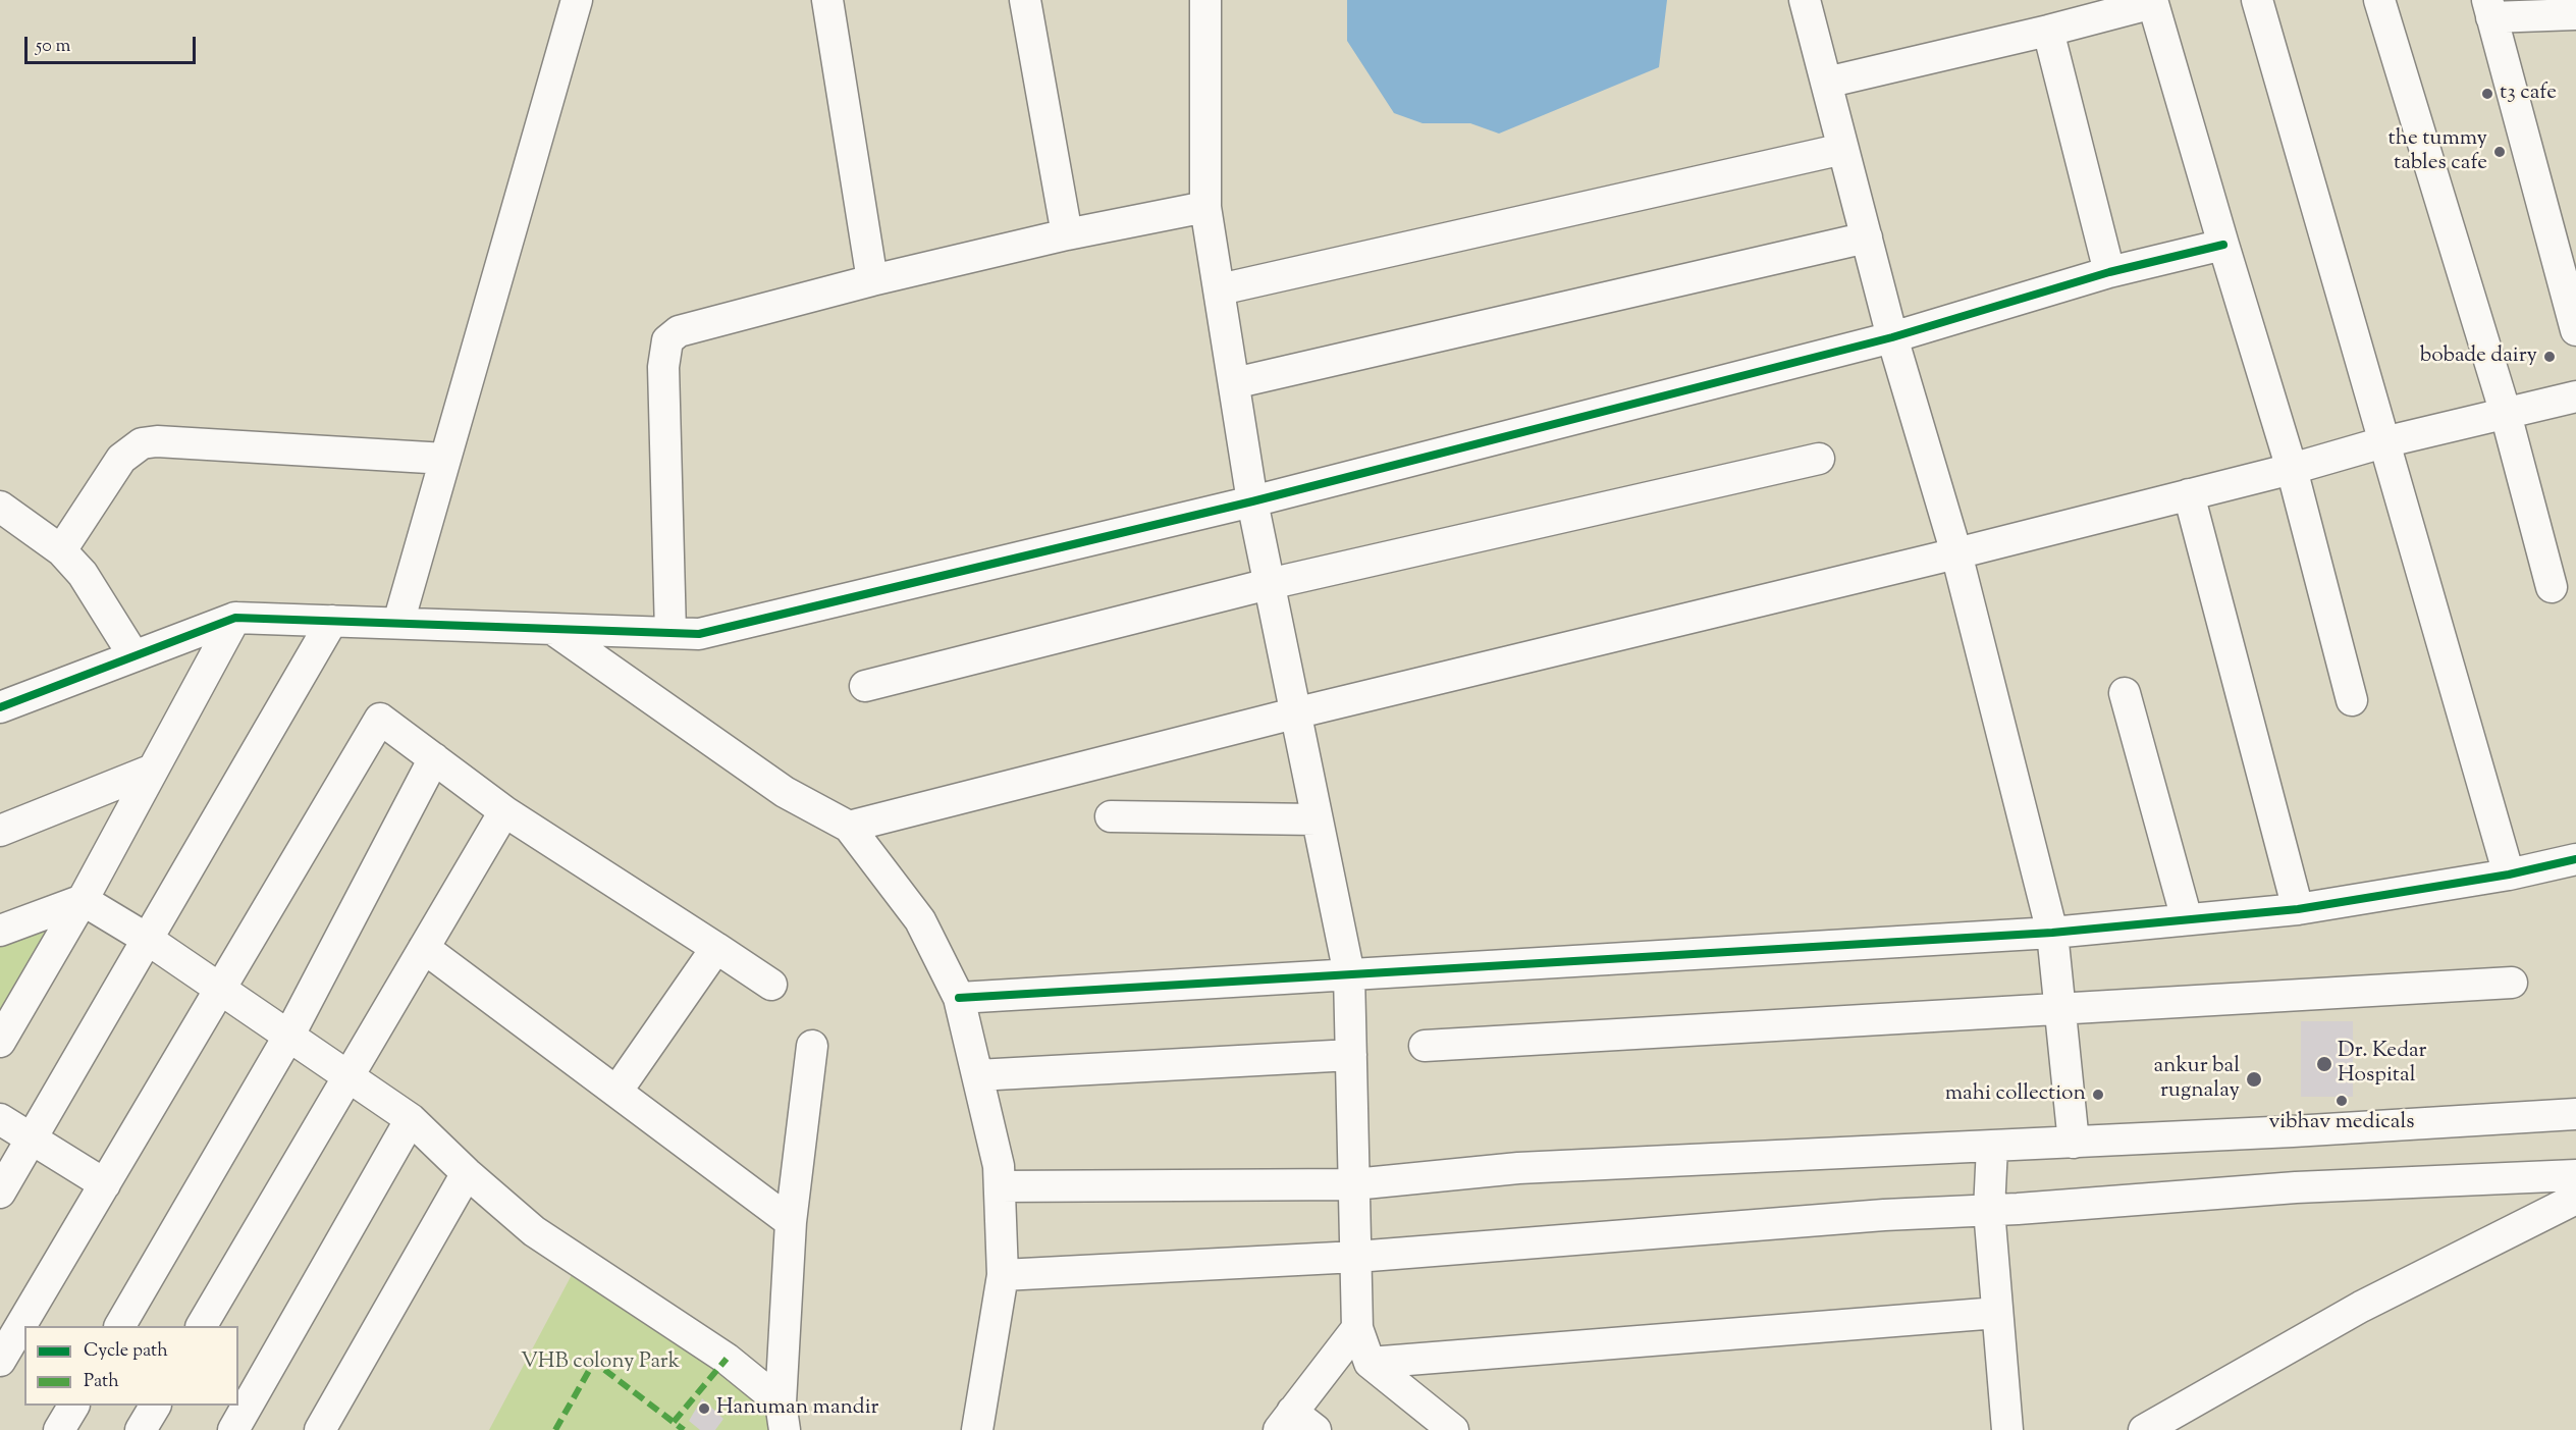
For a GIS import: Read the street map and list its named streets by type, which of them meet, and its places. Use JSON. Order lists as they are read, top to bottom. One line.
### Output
{"parks":["VHB colony Park"],"places":["t3 cafe","the tummy tables cafe","bobade dairy","Dr. Kedar Hospital","ankur bal rugnalay","mahi collection","vibhav medicals","Hanuman mandir"],"legend":["Cycle path","Path"],"scale_bar":"50 m"}
